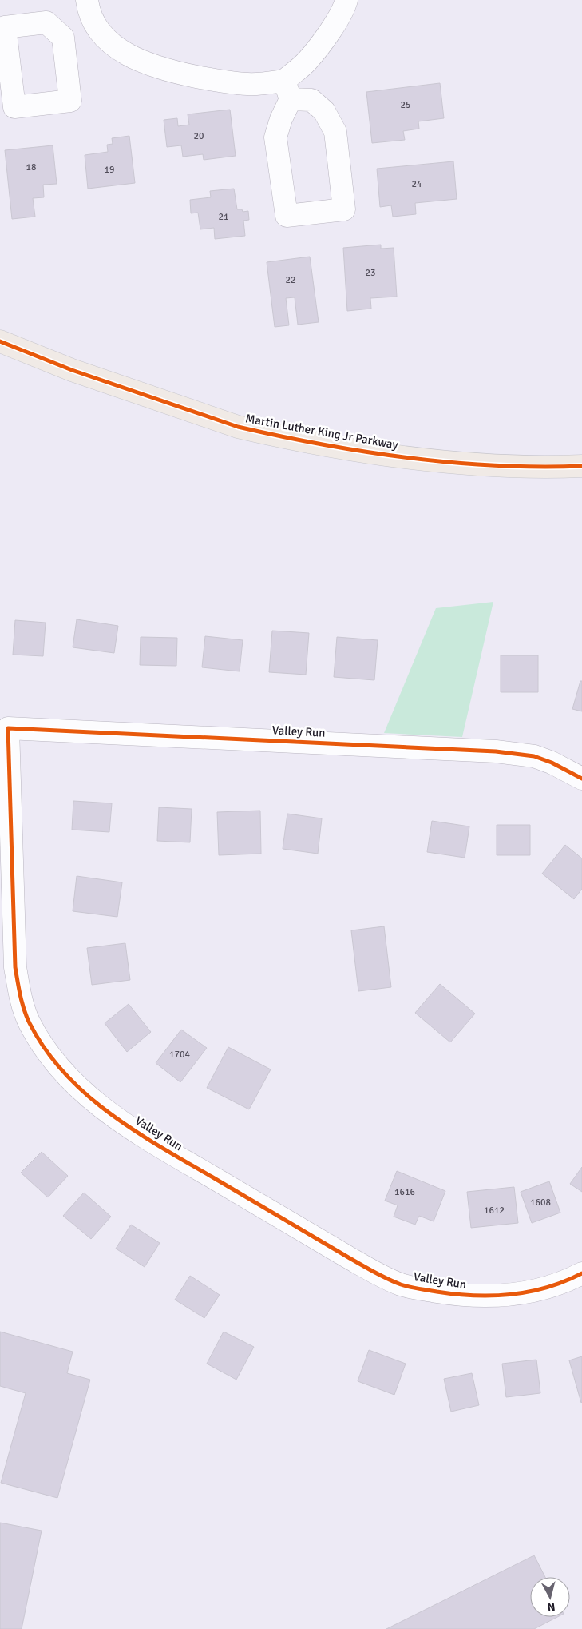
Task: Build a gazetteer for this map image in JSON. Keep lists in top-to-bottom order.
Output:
{
  "streets": {
    "main road": ["Martin Luther King Jr Parkway"],
    "street": ["Valley Run"]
  },
  "house_numbers": [
    "25",
    "20",
    "18",
    "19",
    "24",
    "21",
    "23",
    "22",
    "1704",
    "1616",
    "1608",
    "1612"
  ],
  "north": "bottom"
}
